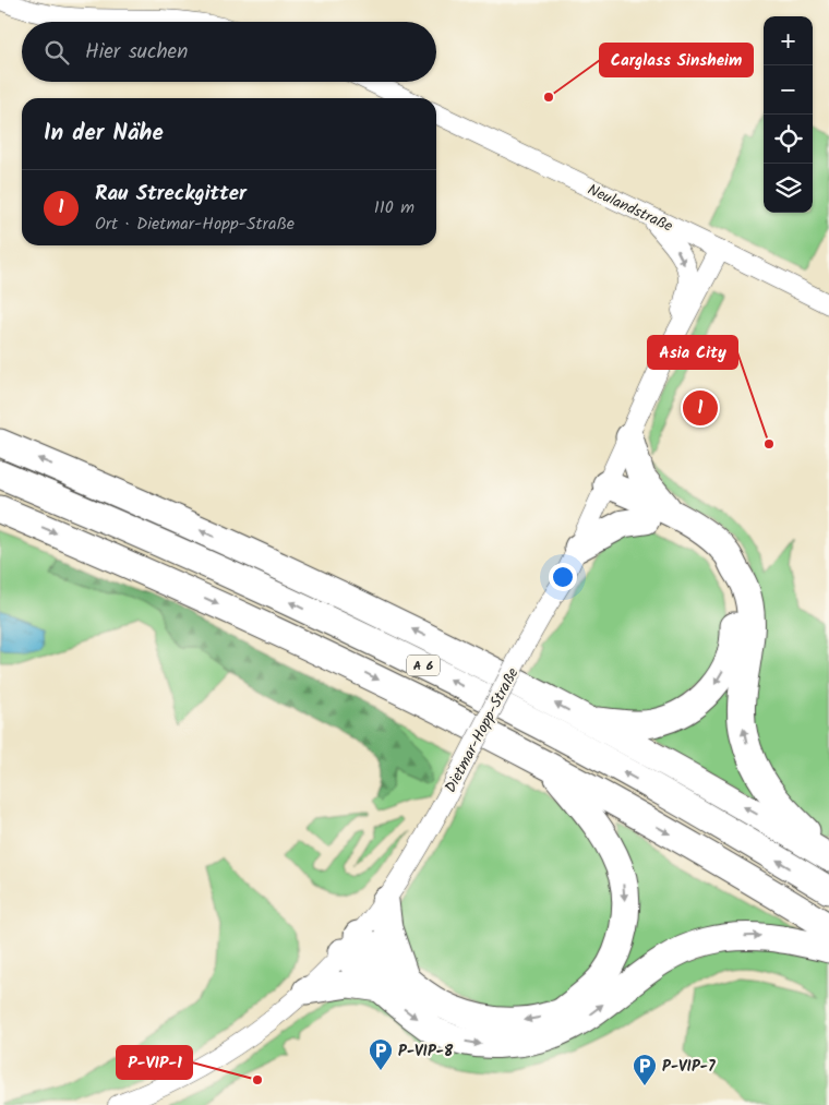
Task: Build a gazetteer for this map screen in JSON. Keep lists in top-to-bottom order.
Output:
{
  "streets": {
    "highway": ["A 6"],
    "street": ["Neulandstraße", "Dietmar-Hopp-Straße"]
  },
  "crossings": [
    ["Neulandstraße", "Dietmar-Hopp-Straße"]
  ],
  "places": {
    "other": ["Carglass Sinsheim", "Asia City", "P-VIP-1"],
    "parking": ["P-VIP-8", "P-VIP-7"]
  },
  "page": {
    "map_buttons": ["+", "−"],
    "search": "Hier suchen",
    "heading": "In der Nähe",
    "list": [
      {
        "mark": "1",
        "name": "Rau Streckgitter",
        "note": "Ort · Dietmar-Hopp-Straße",
        "value": "110 m"
      }
    ],
    "pins": "1"
  }
}
